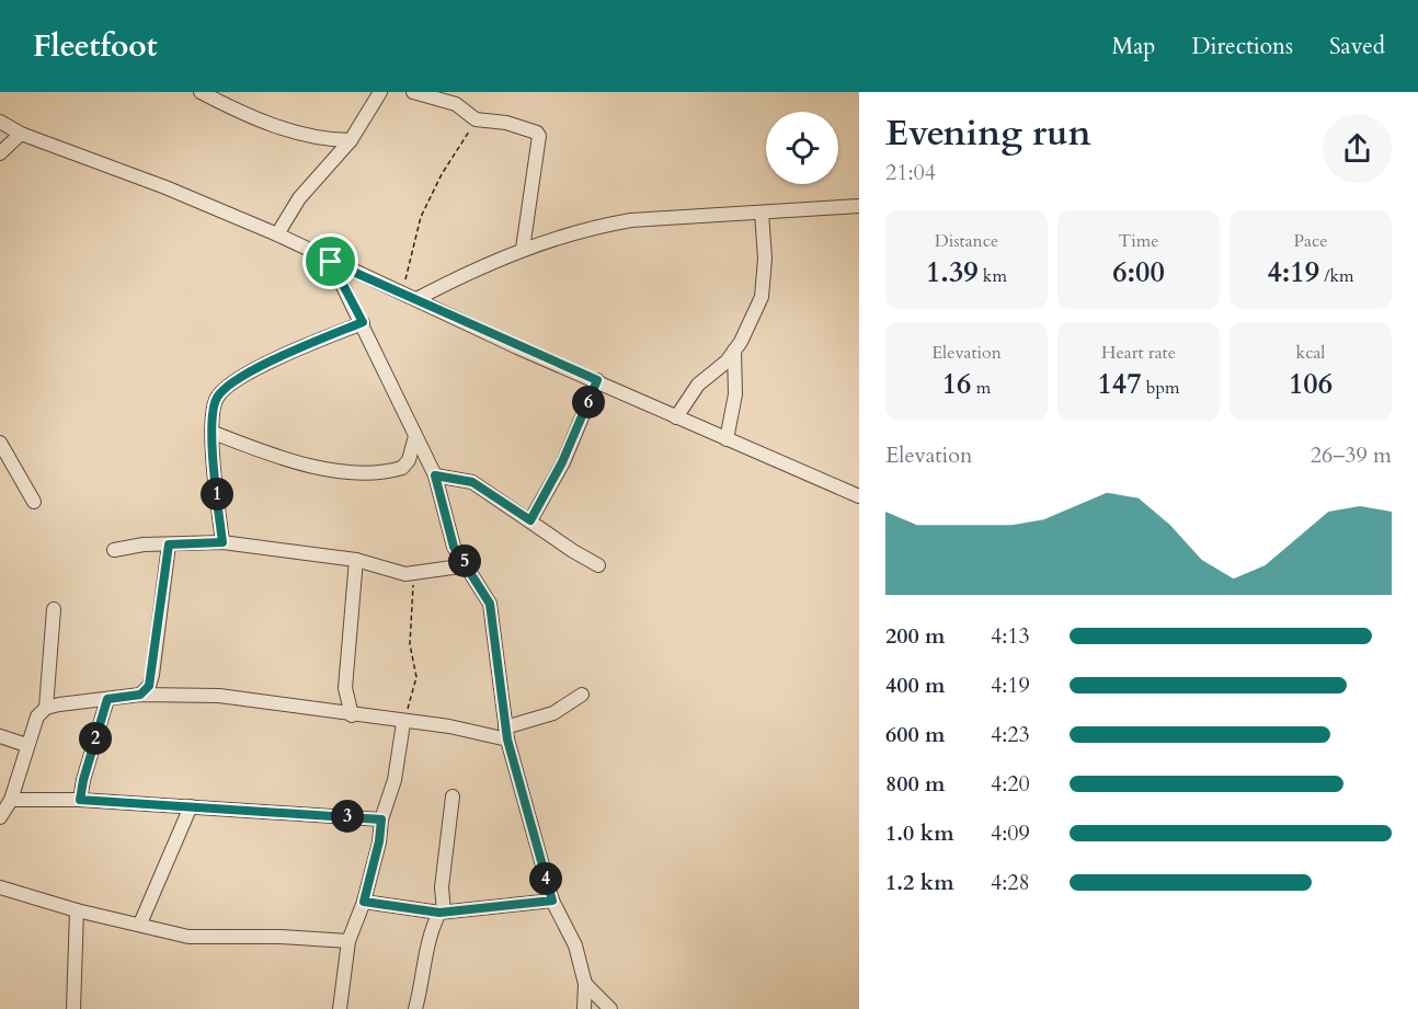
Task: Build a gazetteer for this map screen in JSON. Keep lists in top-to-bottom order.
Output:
{
  "page": {
    "header": "Fleetfoot",
    "nav": ["Map", "Directions", "Saved"],
    "heading": ["Evening run", "21:04"],
    "stats": [
      ["Distance", "1.39 km"],
      ["Time", "6:00"],
      ["Pace", "4:19 /km"],
      ["Elevation", "16 m"],
      ["Heart rate", "147 bpm"],
      ["kcal", "106"]
    ],
    "pins": [
      "6",
      "1",
      "5",
      "2",
      "3",
      "4"
    ],
    "chart": ["Elevation", "26–39 m"],
    "list": [
      {
        "name": "200 m",
        "note": "4:13"
      },
      {
        "name": "400 m",
        "note": "4:19"
      },
      {
        "name": "600 m",
        "note": "4:23"
      },
      {
        "name": "800 m",
        "note": "4:20"
      },
      {
        "name": "1.0 km",
        "note": "4:09"
      },
      {
        "name": "1.2 km",
        "note": "4:28"
      }
    ]
  }
}
